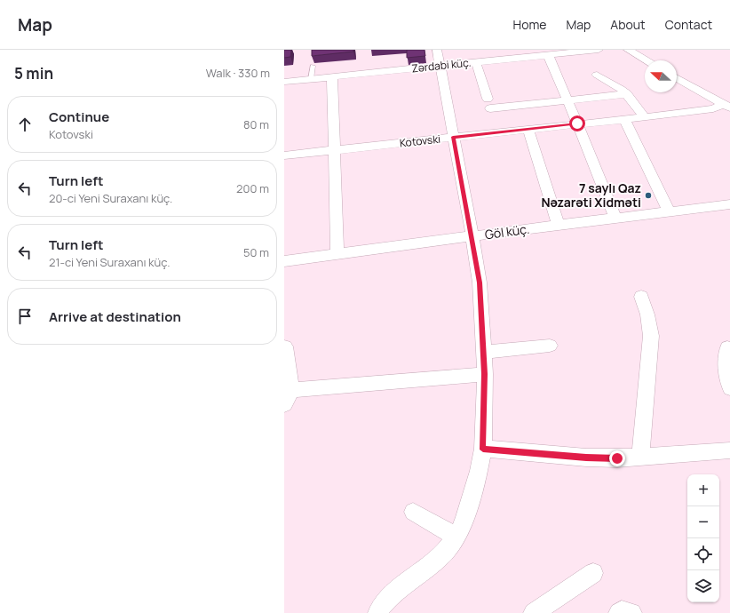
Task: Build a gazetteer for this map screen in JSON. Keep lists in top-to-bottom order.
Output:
{
  "streets": {
    "street": ["Zərdabi küç.", "Kotovski", "Göl küç."]
  },
  "places": ["7 saylı Qaz Nəzarəti Xidməti"],
  "north": "left",
  "page": {
    "header": "Map",
    "nav": [
      "Home",
      "Map",
      "About",
      "Contact"
    ],
    "heading": ["5 min", "Walk · 330 m"],
    "list": [
      ["Continue", "Kotovski", "80 m"],
      ["Turn left", "20-ci Yeni Suraxanı küç.", "200 m"],
      ["Turn left", "21-ci Yeni Suraxanı küç.", "50 m"],
      "Arrive at destination"
    ],
    "map_buttons": ["+", "−"]
  }
}
